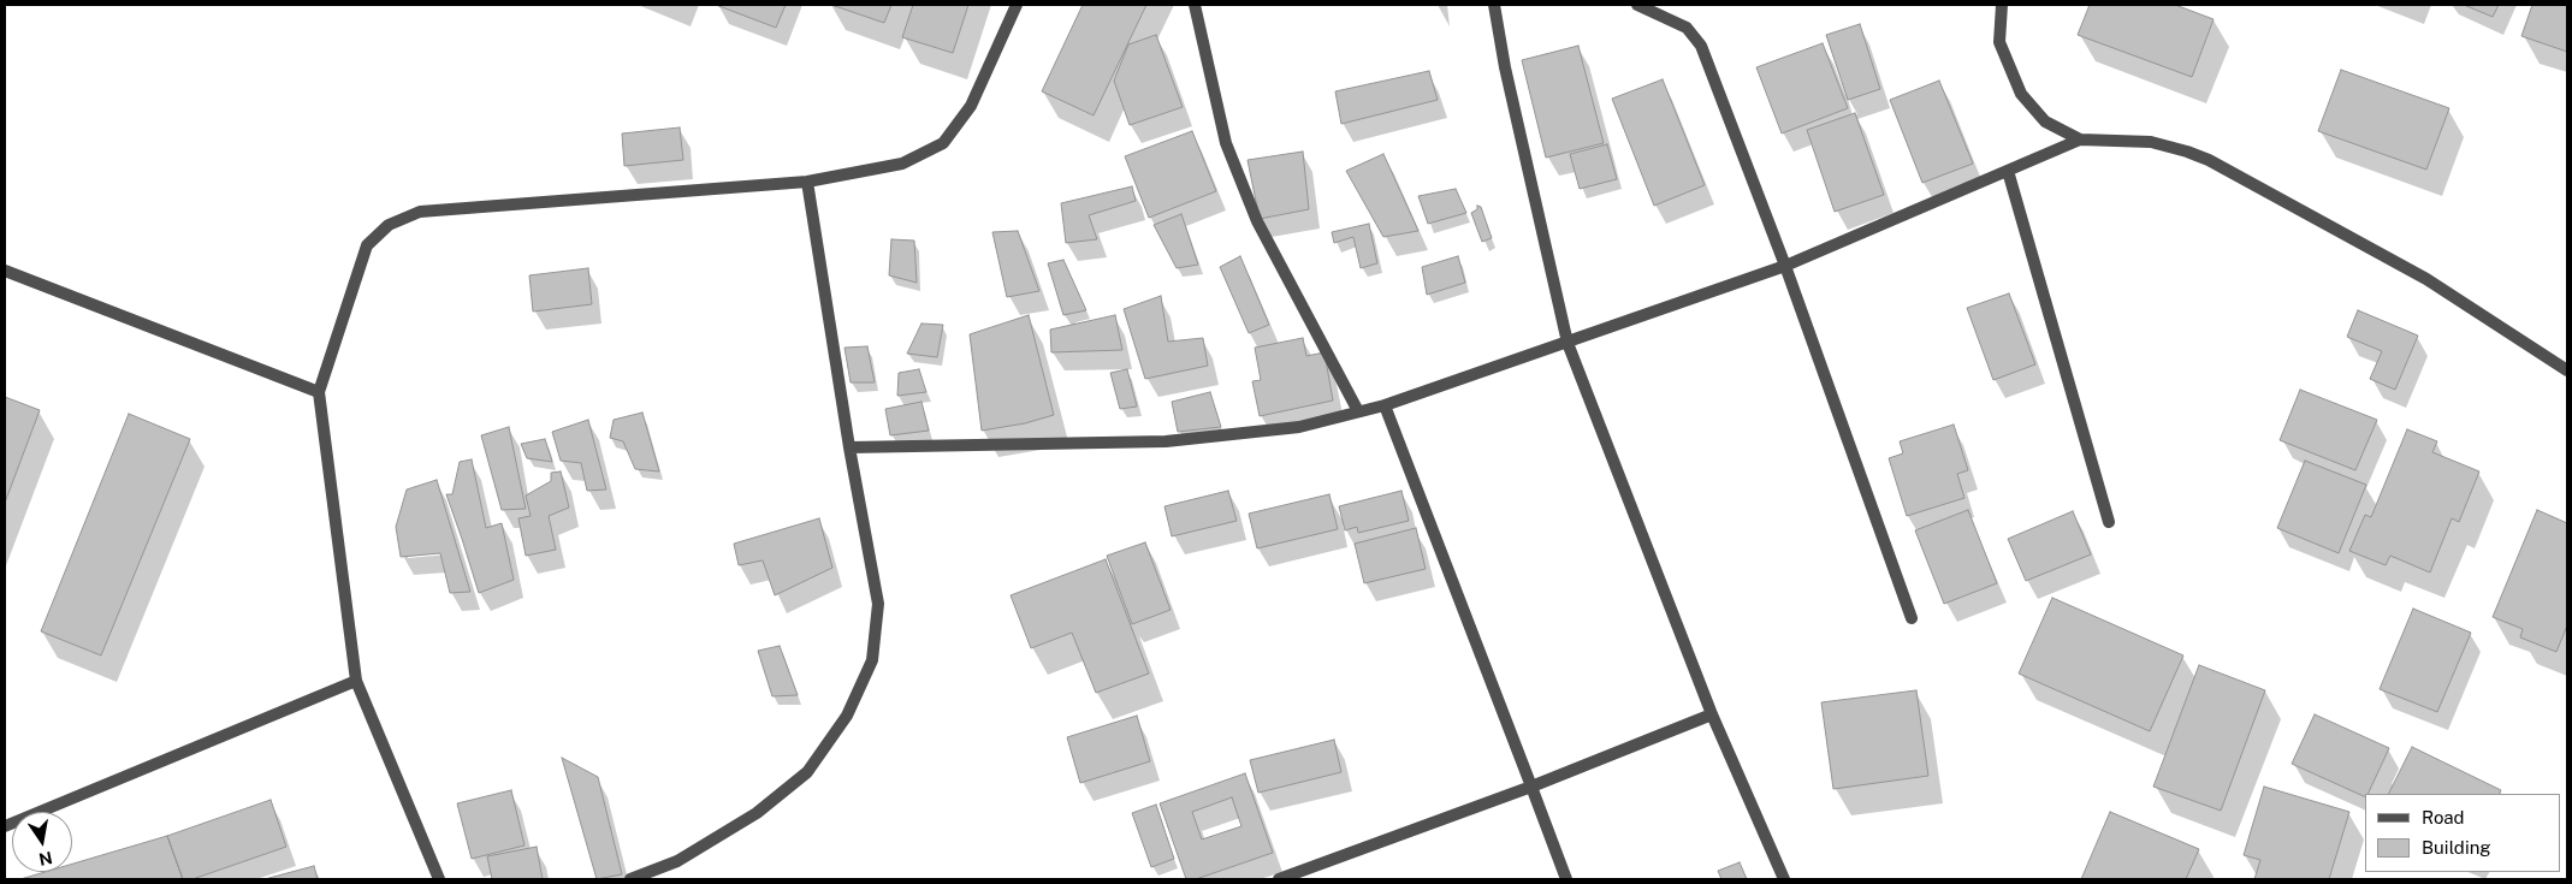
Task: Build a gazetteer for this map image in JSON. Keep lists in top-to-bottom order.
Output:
{
  "legend": ["Road", "Building"],
  "north": "bottom"
}
